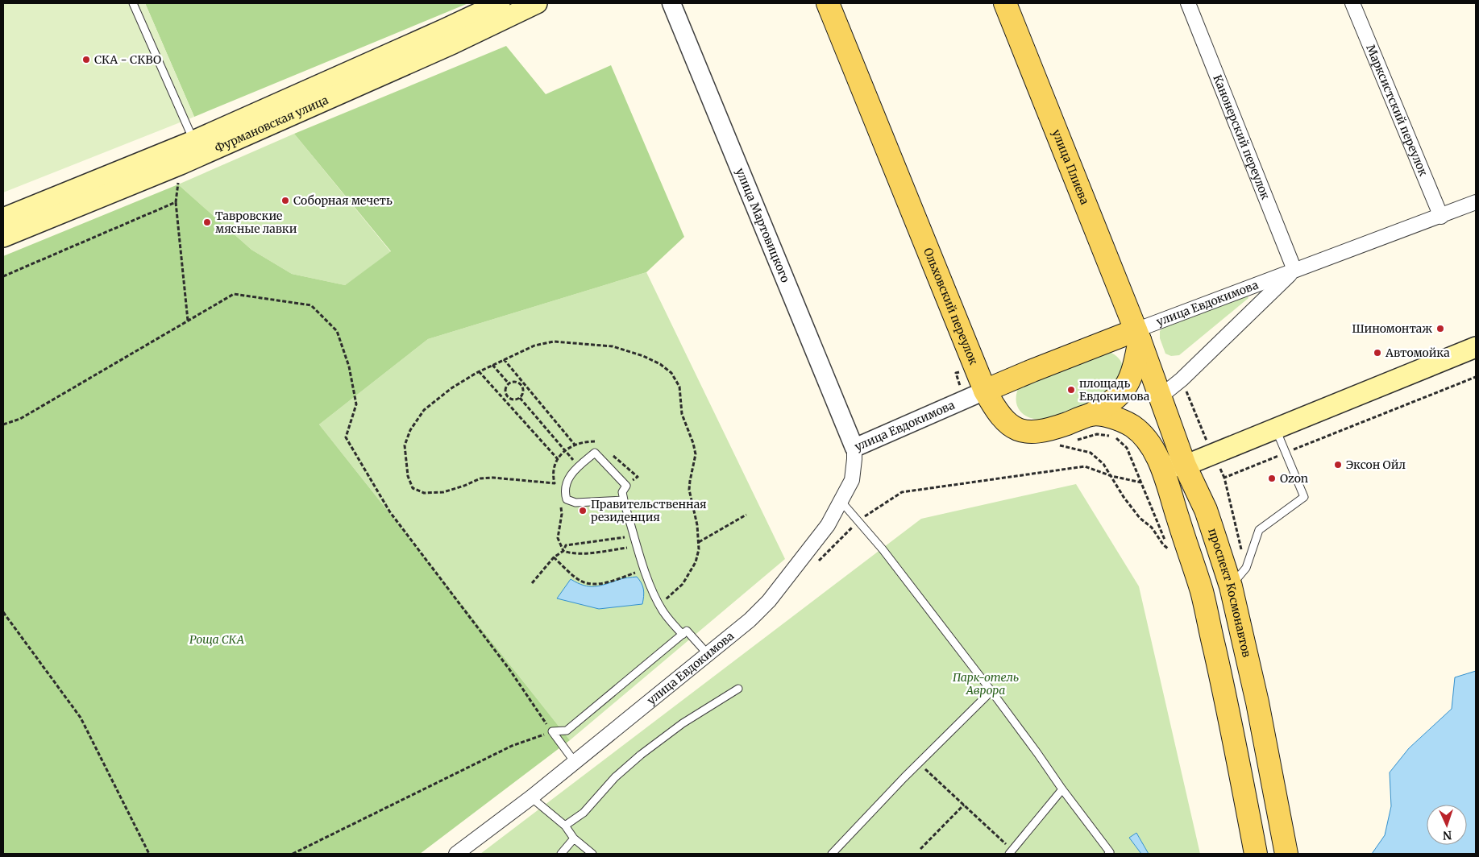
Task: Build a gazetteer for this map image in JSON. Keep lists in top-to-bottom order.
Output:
{
  "streets": {
    "main road": [
      "Фурмановская улица",
      "улица Плиева",
      "улица Евдокимова",
      "Ольховский переулок",
      "проспект Космонавтов"
    ],
    "street": ["Марксистский переулок", "Канонерский переулок", "улица Мартовицкого"]
  },
  "crossings": [
    ["Марксистский переулок", "улица Евдокимова"],
    ["Канонерский переулок", "улица Евдокимова"],
    ["улица Плиева", "улица Евдокимова"],
    ["улица Плиева", "проспект Космонавтов"],
    ["улица Мартовицкого", "улица Евдокимова"],
    ["улица Евдокимова", "Ольховский переулок"],
    ["улица Евдокимова", "проспект Космонавтов"]
  ],
  "parks": ["Роща СКА", "Парк-отель Аврора"],
  "places": [
    "СКА - СКВО",
    "Соборная мечеть",
    "Тавровские мясные лавки",
    "Шиномонтаж",
    "Автомойка",
    "площадь Евдокимова",
    "Эксон Ойл",
    "Ozon",
    "Правительственная резиденция"
  ],
  "north": "bottom"
}
